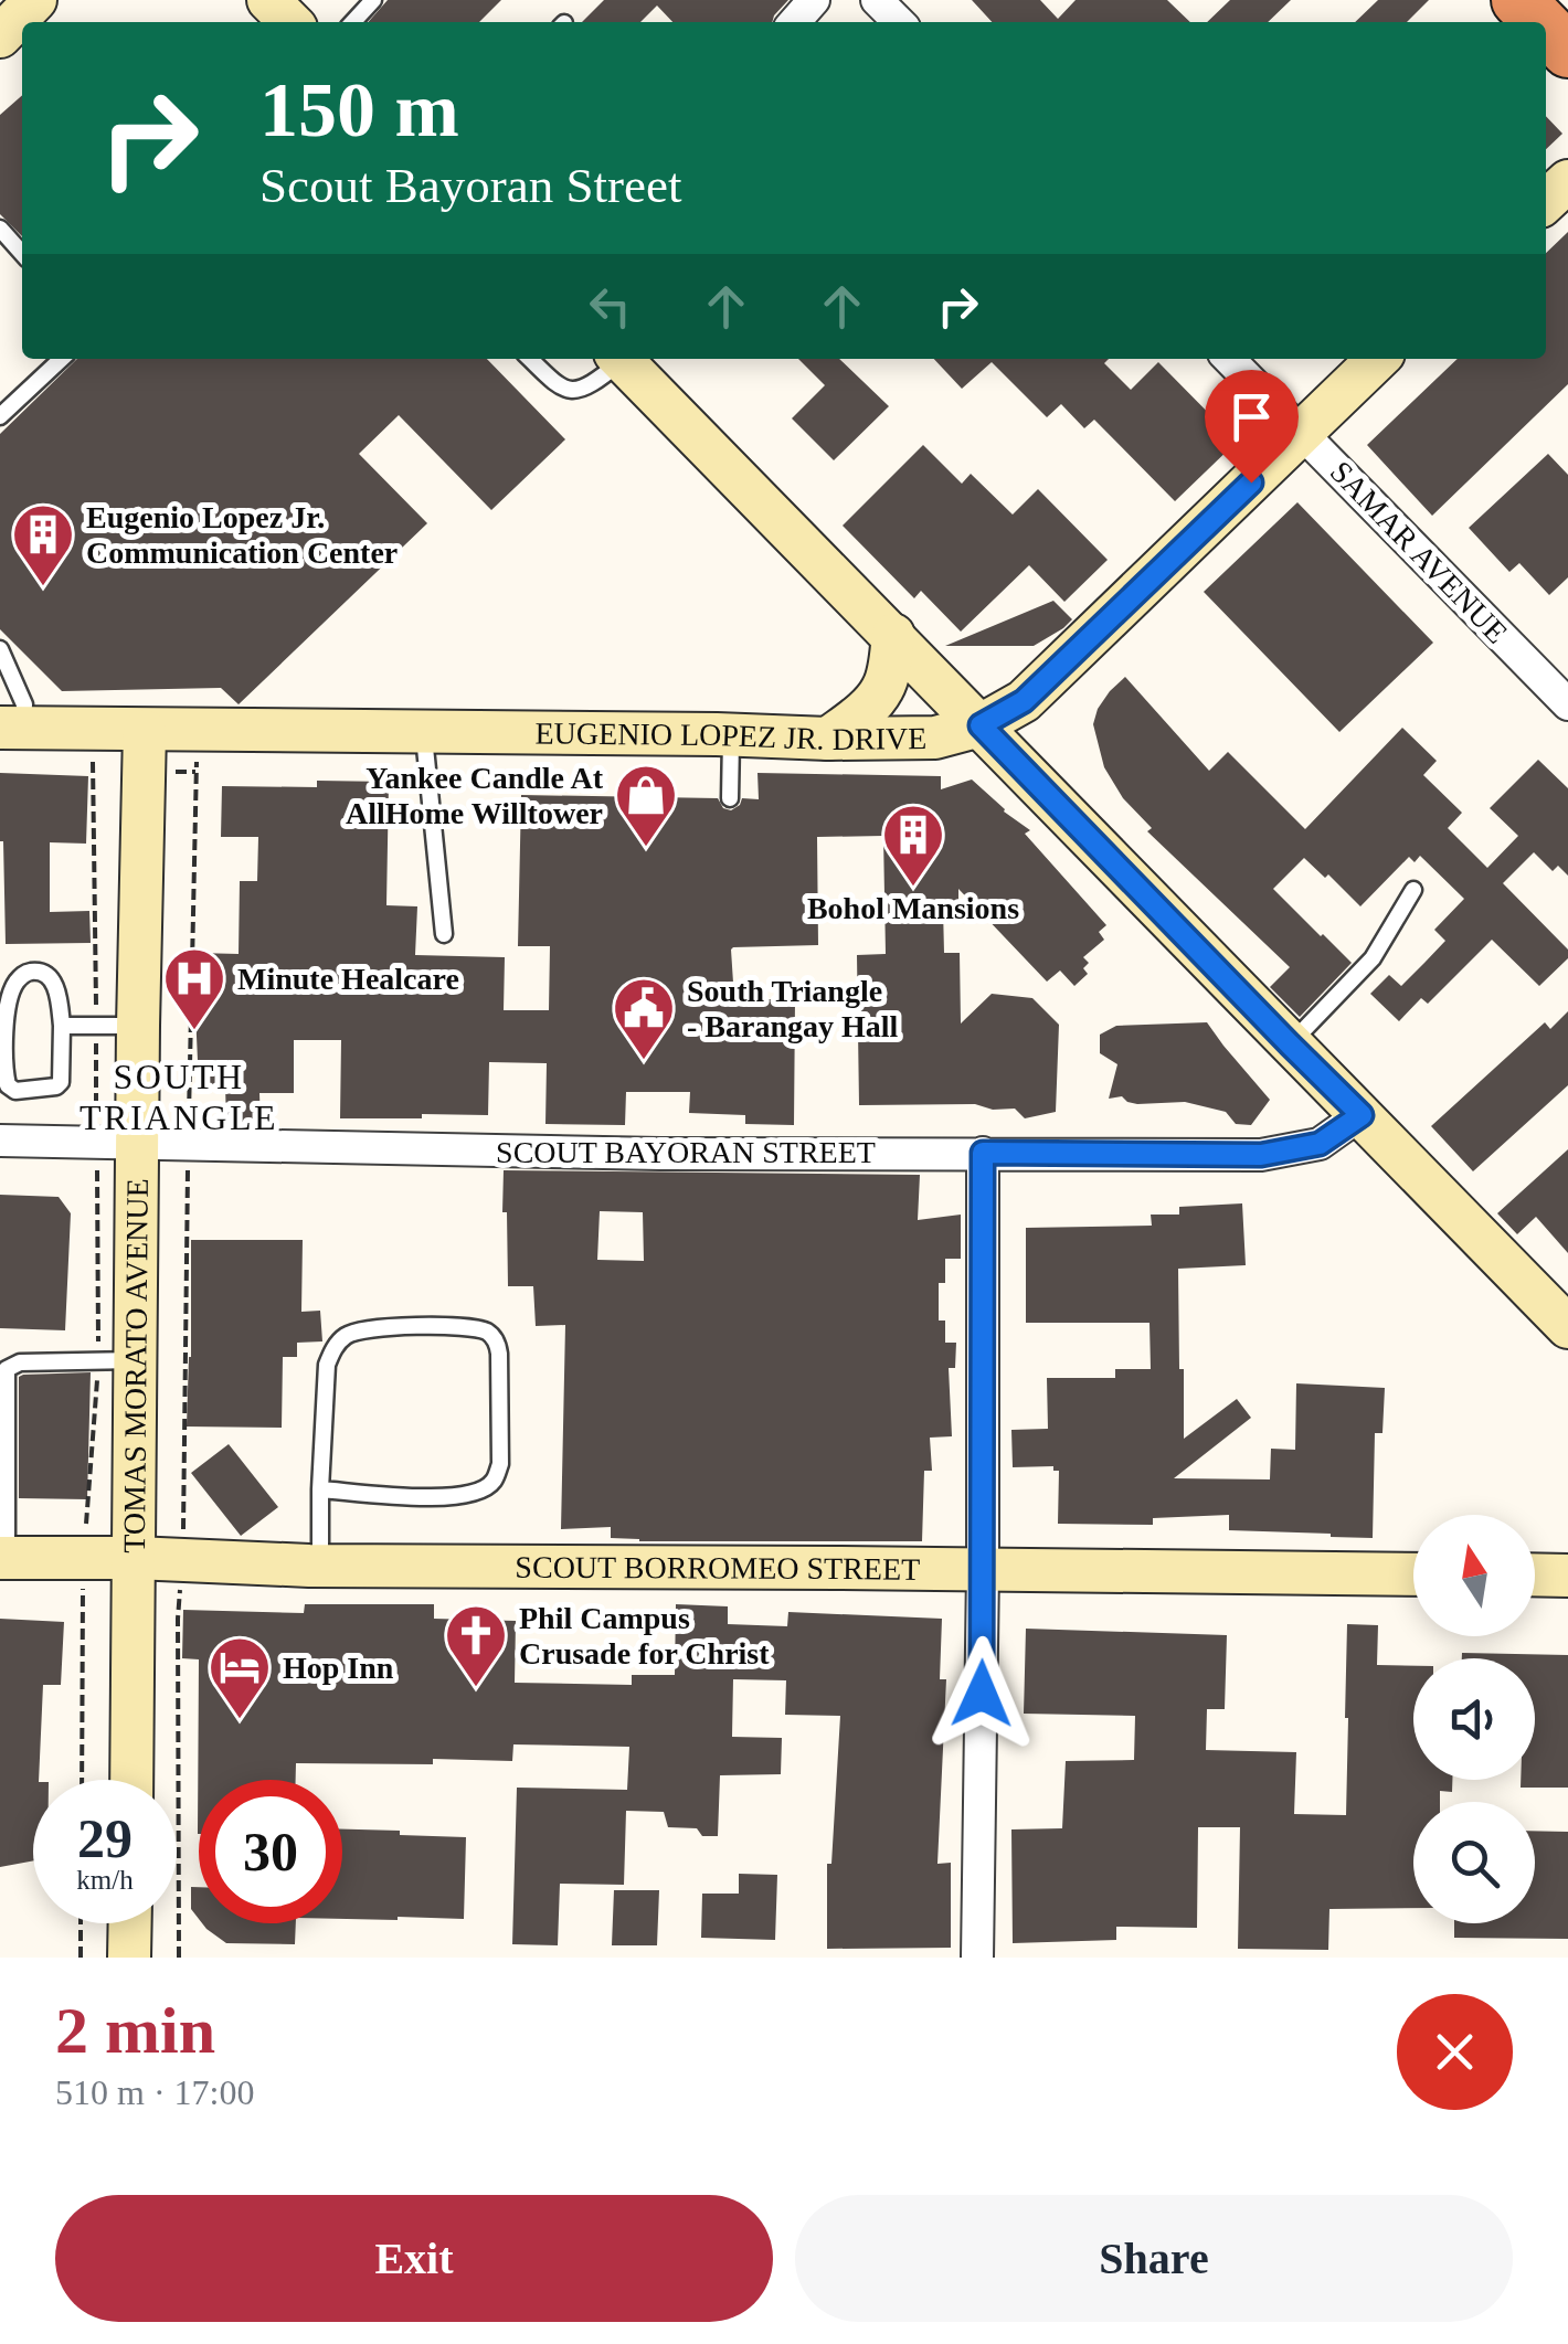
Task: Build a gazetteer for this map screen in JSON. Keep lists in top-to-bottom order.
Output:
{
  "streets": {
    "street": [
      "SAMAR AVENUE",
      "EUGENIO LOPEZ JR. DRIVE",
      "SCOUT BAYORAN STREET",
      "TOMAS MORATO AVENUE",
      "SCOUT BORROMEO STREET"
    ]
  },
  "crossings": [
    ["SAMAR AVENUE", "EUGENIO LOPEZ JR. DRIVE"],
    ["EUGENIO LOPEZ JR. DRIVE", "TOMAS MORATO AVENUE"],
    ["SCOUT BAYORAN STREET", "TOMAS MORATO AVENUE"],
    ["TOMAS MORATO AVENUE", "SCOUT BORROMEO STREET"]
  ],
  "districts": ["SOUTH TRIANGLE"],
  "places": {
    "building": ["Eugenio Lopez Jr. Communication Center", "Bohol Mansions"],
    "shop": ["Yankee Candle At AllHome Willtower"],
    "hospital": ["Minute Healcare"],
    "public building": ["South Triangle - Barangay Hall"],
    "church": ["Phil Campus Crusade for Christ"],
    "hotel": ["Hop Inn"]
  },
  "north": "top",
  "page": {
    "turn": ["150 m", "Scout Bayoran Street"],
    "speed": "29 km/h",
    "limit": "30",
    "heading": ["2 min", "510 m · 17:00"],
    "buttons": ["Exit", "Share"]
  }
}
